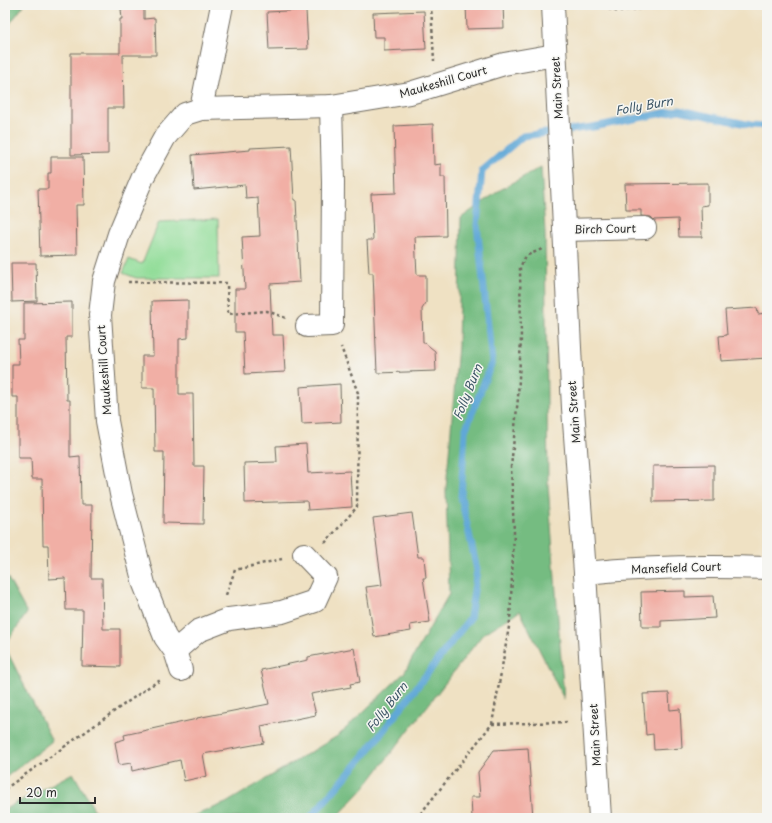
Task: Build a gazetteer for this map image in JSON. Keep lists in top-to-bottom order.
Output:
{
  "streets": {
    "street": [
      "Maukeshill Court",
      "Main Street",
      "Birch Court",
      "Mansefield Court"
    ]
  },
  "crossings": [
    ["Maukeshill Court", "Main Street"],
    ["Main Street", "Birch Court"],
    ["Main Street", "Mansefield Court"]
  ],
  "water": ["Folly Burn"],
  "scale_bar": "20 m"
}
